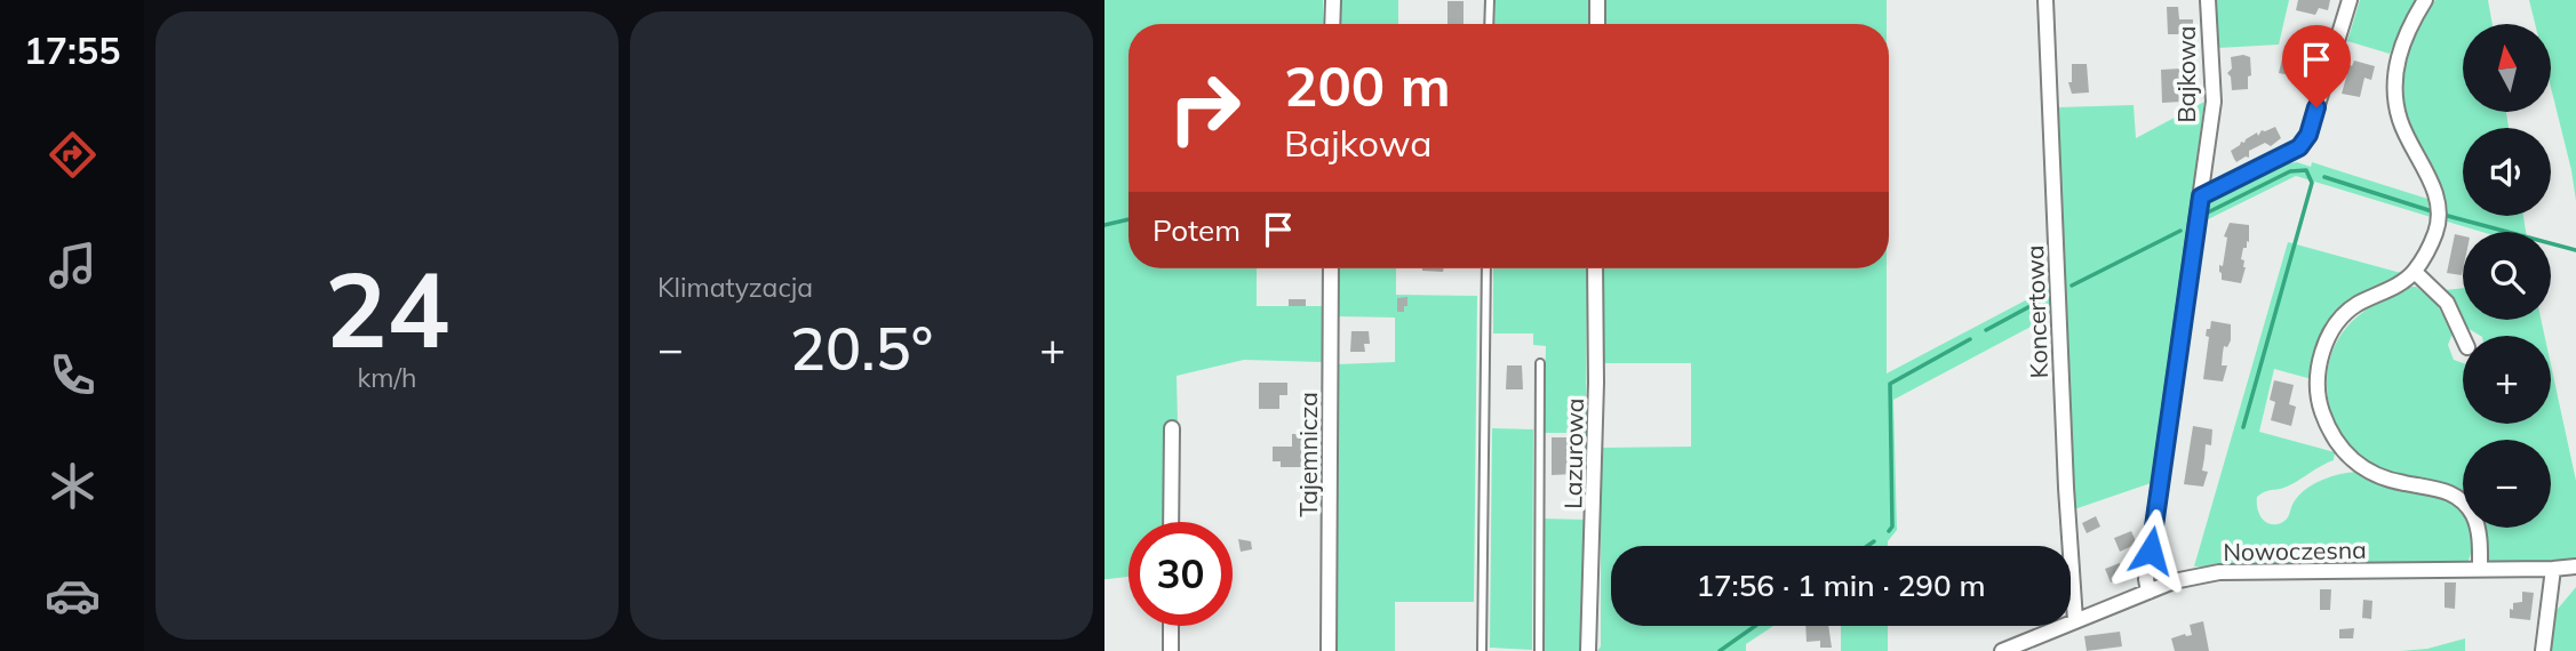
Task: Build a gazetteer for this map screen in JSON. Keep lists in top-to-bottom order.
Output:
{
  "streets": {
    "street": [
      "Bajkowa",
      "Koncertowa",
      "Lazurowa",
      "Tajemnicza",
      "Nowoczesna"
    ]
  },
  "crossings": [
    ["Bajkowa", "Nowoczesna"],
    ["Koncertowa", "Nowoczesna"]
  ],
  "north": "top",
  "page": {
    "tabs": "17:55",
    "tile": [
      ["24", "km/h"],
      "Klimatyzacja"
    ],
    "map_buttons": ["+", "−"],
    "turn": ["200 m", "Bajkowa"],
    "then": "Potem",
    "heat": ["−", "20.5°", "+"],
    "limit": "30",
    "trip": "17:56 · 1 min · 290 m"
  }
}
